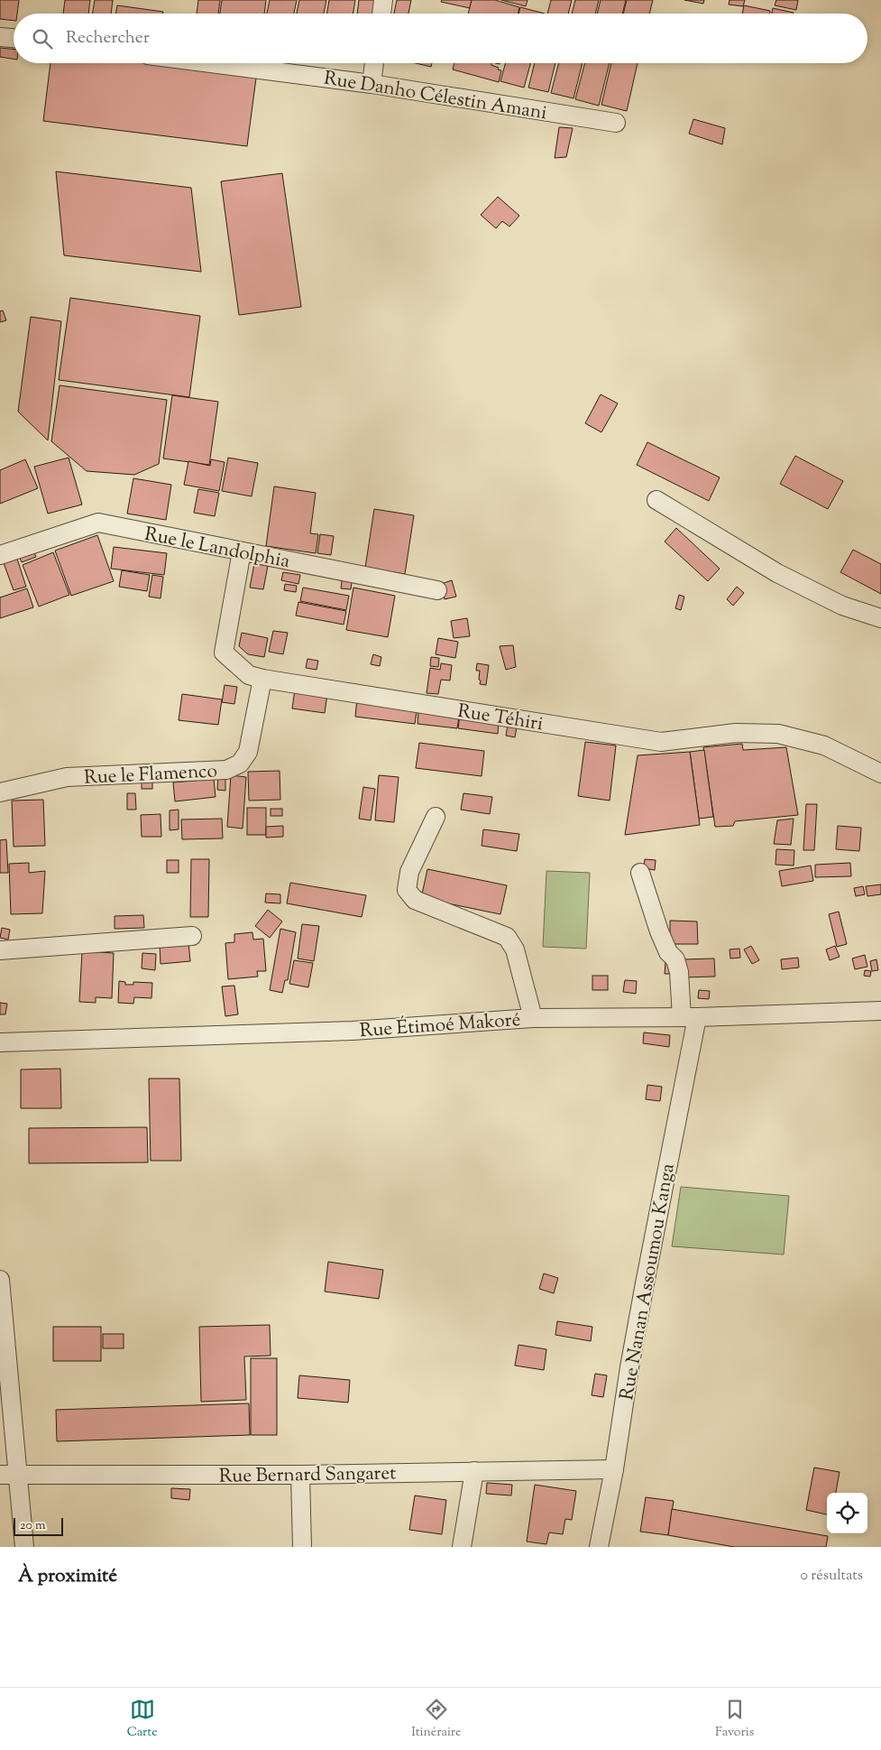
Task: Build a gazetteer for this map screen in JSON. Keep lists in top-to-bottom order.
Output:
{
  "streets": {
    "street": [
      "Rue Danho Célestin Amani",
      "Rue le Landolphia",
      "Rue Téhiri",
      "Rue le Flamenco",
      "Rue Étimoé Makoré",
      "Rue Nanan Assoumou Kanga",
      "Rue Bernard Sangaret"
    ]
  },
  "crossings": [
    ["Rue le Landolphia", "Rue Téhiri"],
    ["Rue Téhiri", "Rue le Flamenco"],
    ["Rue Étimoé Makoré", "Rue Nanan Assoumou Kanga"],
    ["Rue Nanan Assoumou Kanga", "Rue Bernard Sangaret"]
  ],
  "scale_bar": "20 m",
  "page": {
    "search": "Rechercher",
    "scale": "20 m",
    "heading": ["À proximité", "0 résultats"],
    "nav": ["Carte", "Itinéraire", "Favoris"]
  }
}
